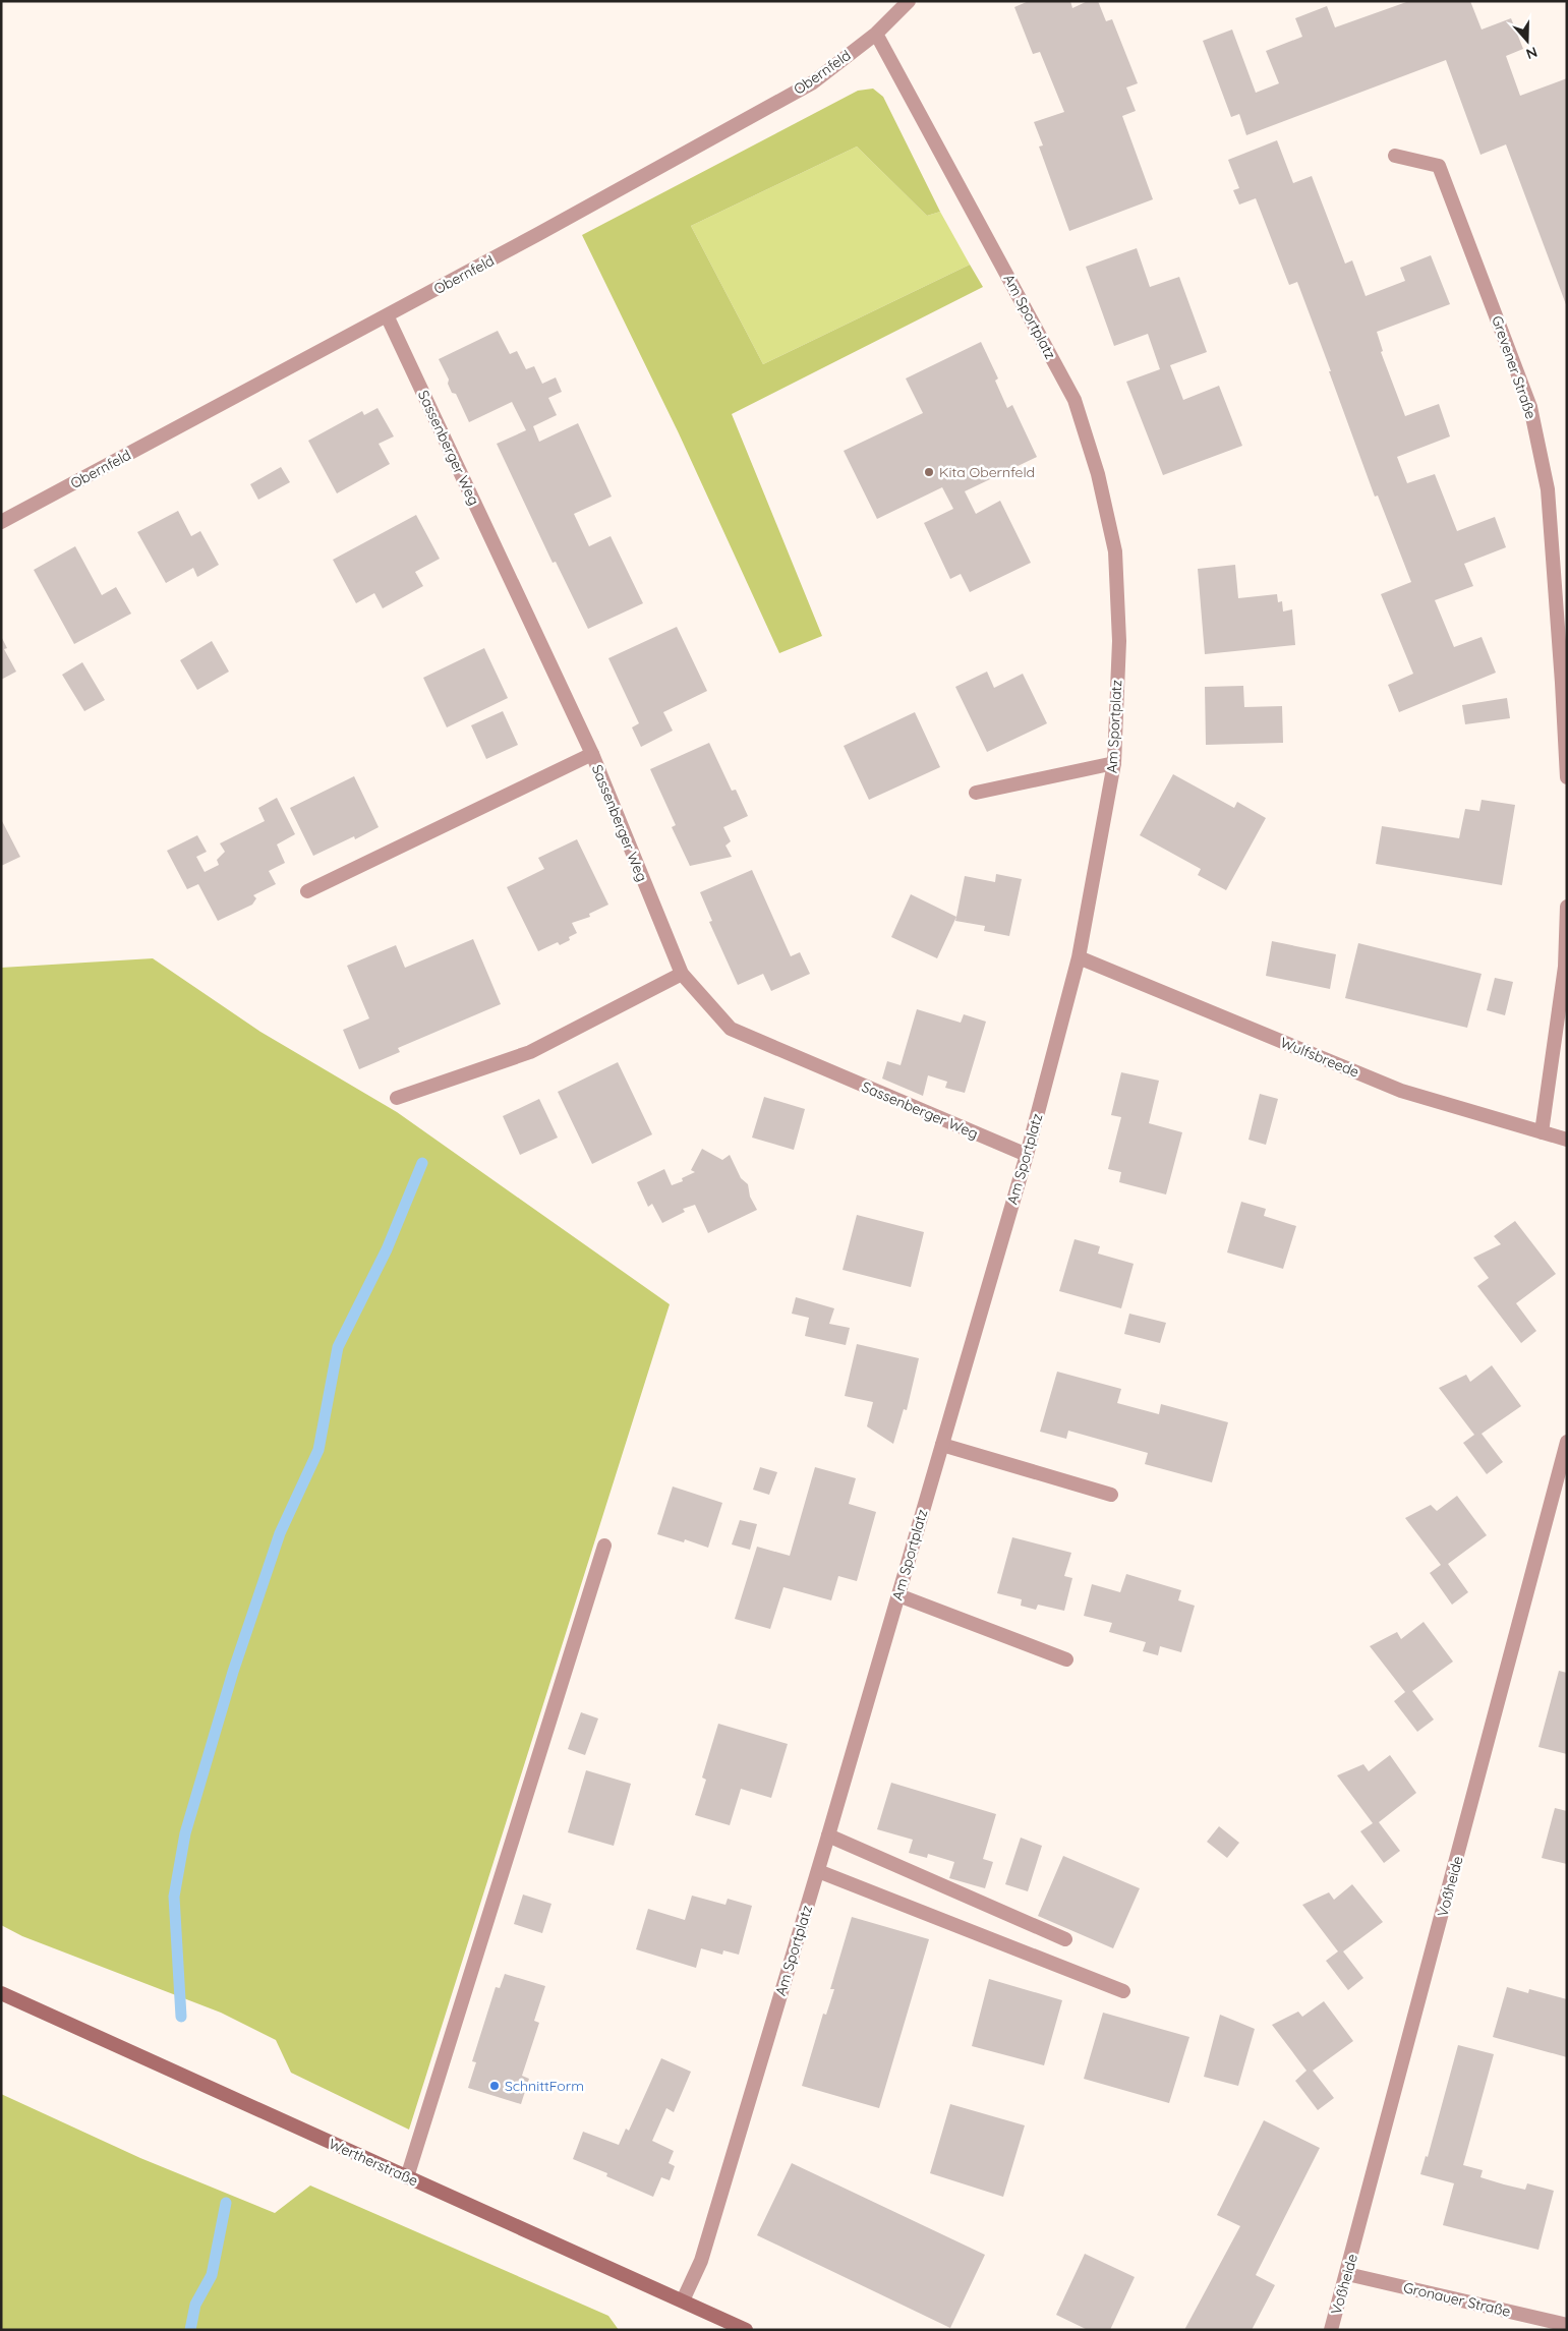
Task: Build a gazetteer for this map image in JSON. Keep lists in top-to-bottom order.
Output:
{
  "streets": {
    "main road": ["Wertherstraße"],
    "street": [
      "Obernfeld",
      "Am Sportplatz",
      "Grevener Straße",
      "Sassenberger Weg",
      "Wulfsbreede",
      "Voßheide",
      "Gronauer Straße"
    ]
  },
  "crossings": [
    ["Obernfeld", "Am Sportplatz"],
    ["Obernfeld", "Sassenberger Weg"],
    ["Am Sportplatz", "Sassenberger Weg"],
    ["Am Sportplatz", "Wulfsbreede"],
    ["Am Sportplatz", "Wertherstraße"],
    ["Voßheide", "Gronauer Straße"]
  ],
  "places": ["Kita Obernfeld", "SchnittForm"],
  "north": "bottom"
}
